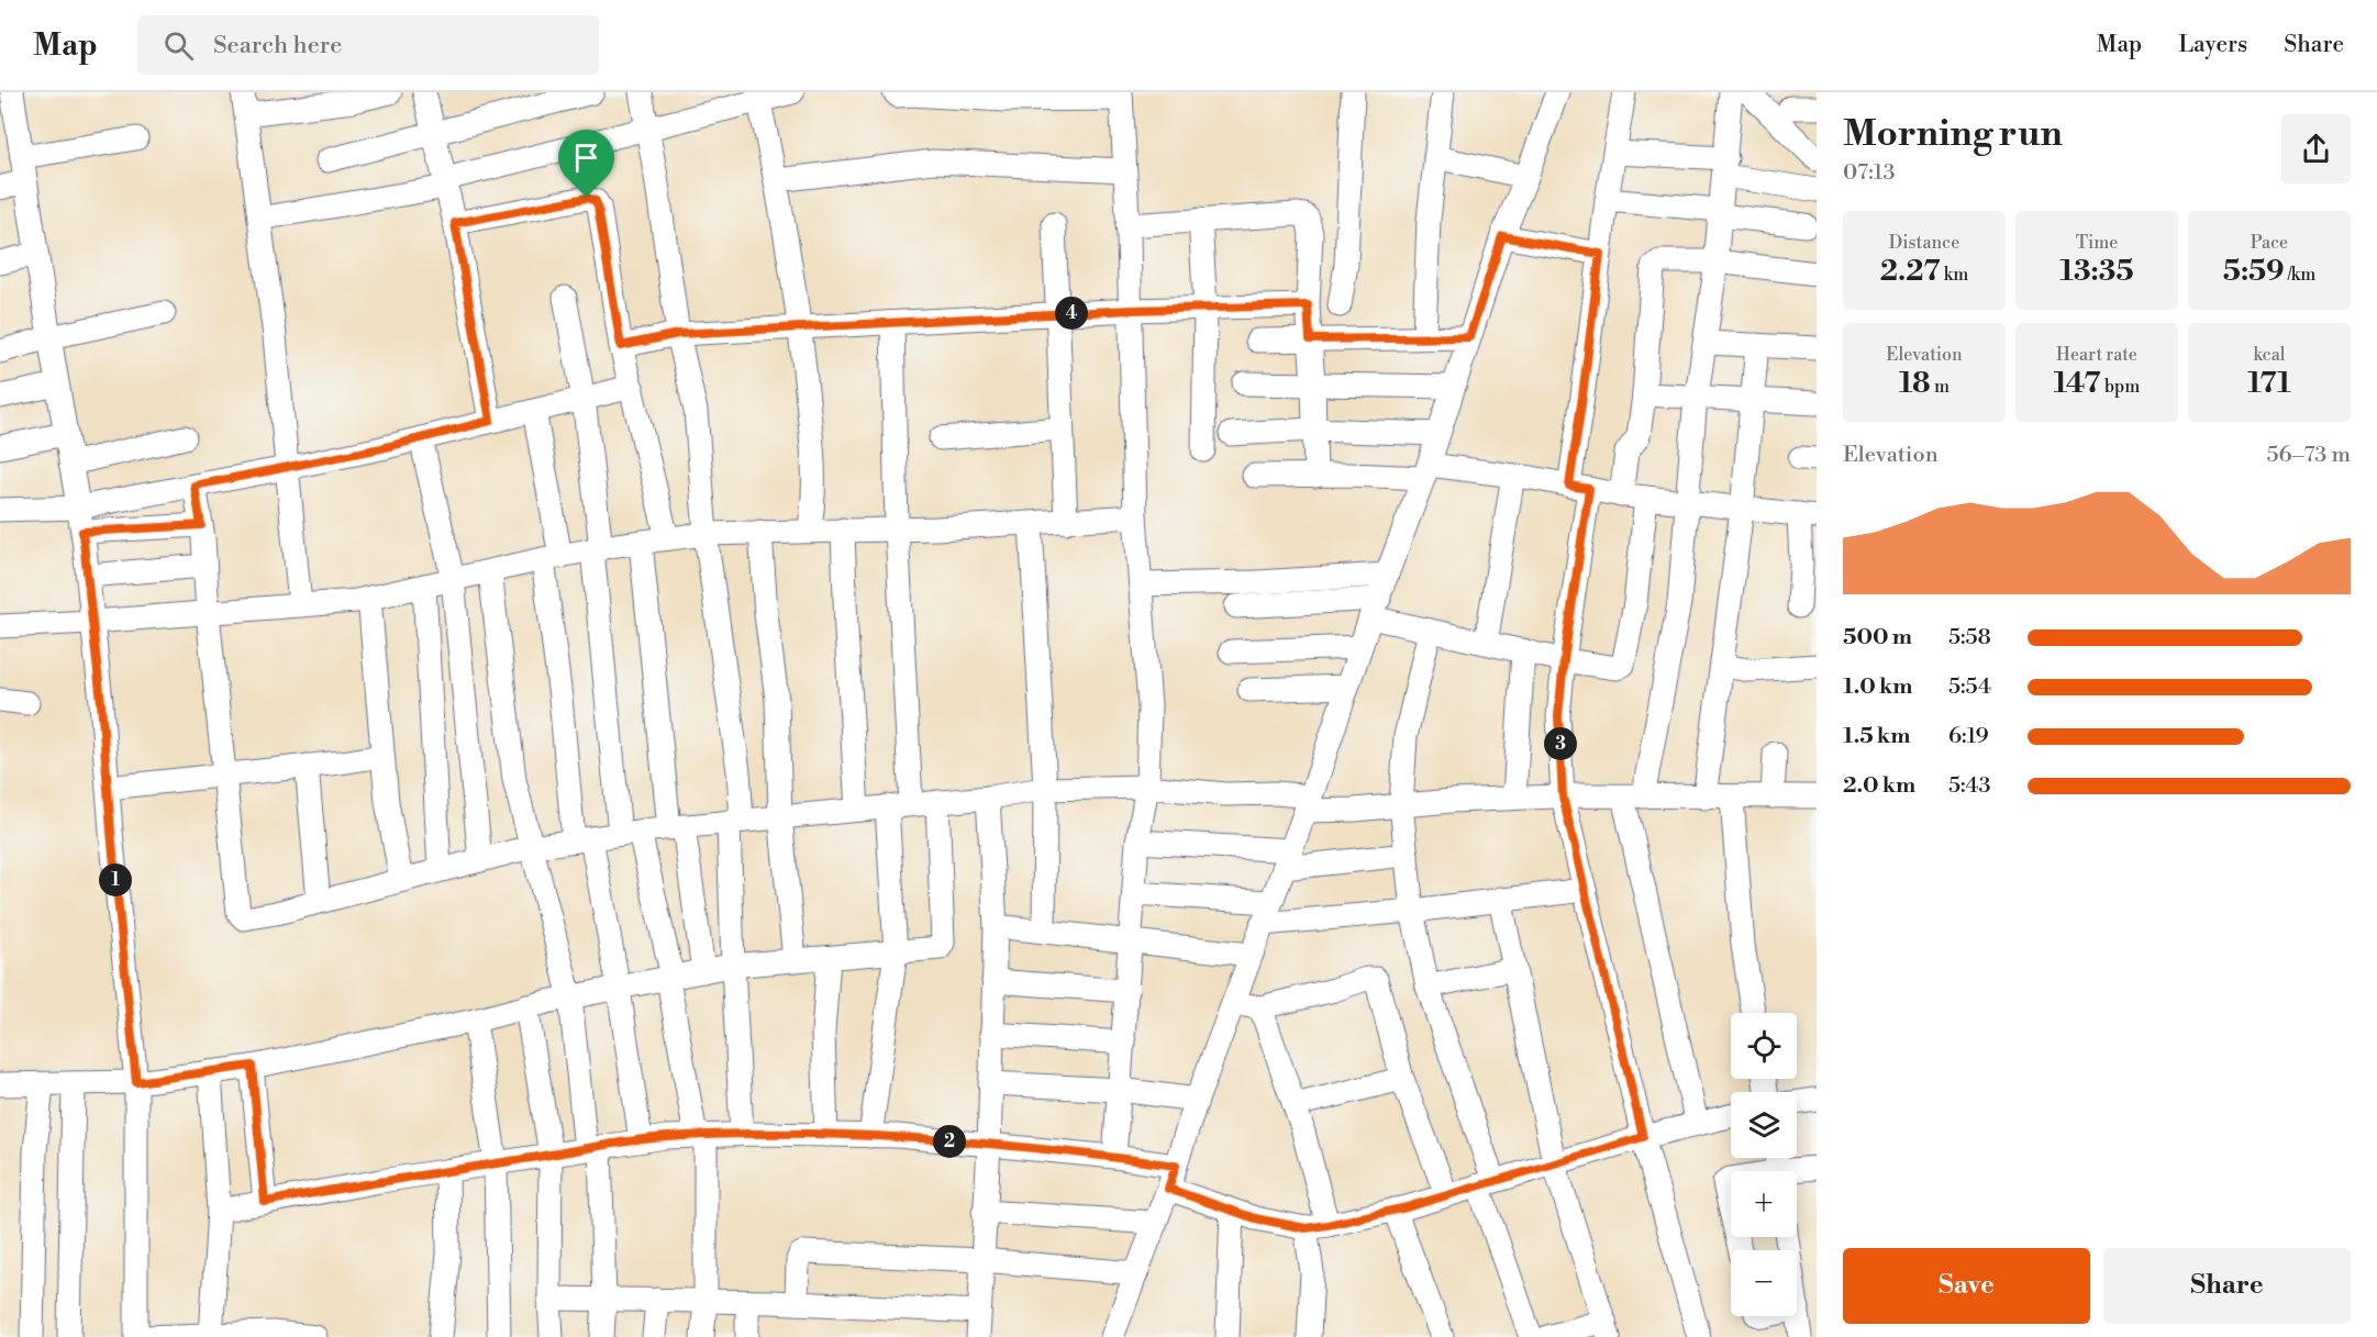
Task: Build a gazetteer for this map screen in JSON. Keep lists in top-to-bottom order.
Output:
{
  "page": {
    "header": "Map",
    "search": "Search here",
    "nav": ["Map", "Layers", "Share"],
    "heading": ["Morning run", "07:13"],
    "stats": [
      ["Distance", "2.27 km"],
      ["Time", "13:35"],
      ["Pace", "5:59 /km"],
      ["Elevation", "18 m"],
      ["Heart rate", "147 bpm"],
      ["kcal", "171"]
    ],
    "pins": [
      "4",
      "3",
      "1",
      "2"
    ],
    "chart": ["Elevation", "56–73 m"],
    "list": [
      {
        "name": "500 m",
        "note": "5:58"
      },
      {
        "name": "1.0 km",
        "note": "5:54"
      },
      {
        "name": "1.5 km",
        "note": "6:19"
      },
      {
        "name": "2.0 km",
        "note": "5:43"
      }
    ],
    "map_buttons": ["+", "−"],
    "buttons": ["Save", "Share"]
  }
}
